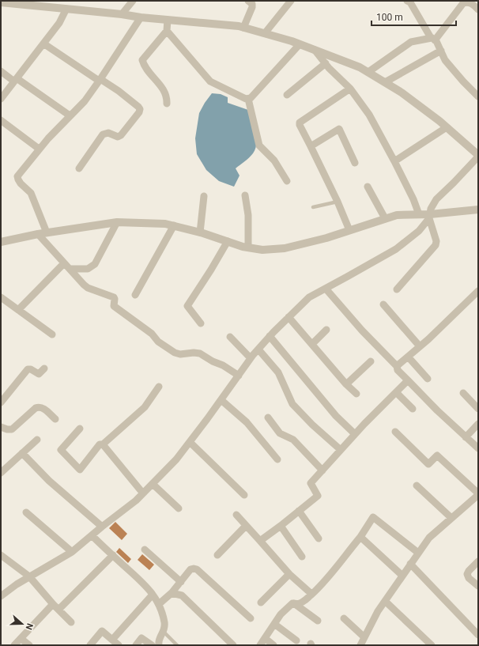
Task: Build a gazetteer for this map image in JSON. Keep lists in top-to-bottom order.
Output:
{
  "scale_bar": "100 m",
  "north": "right"
}
